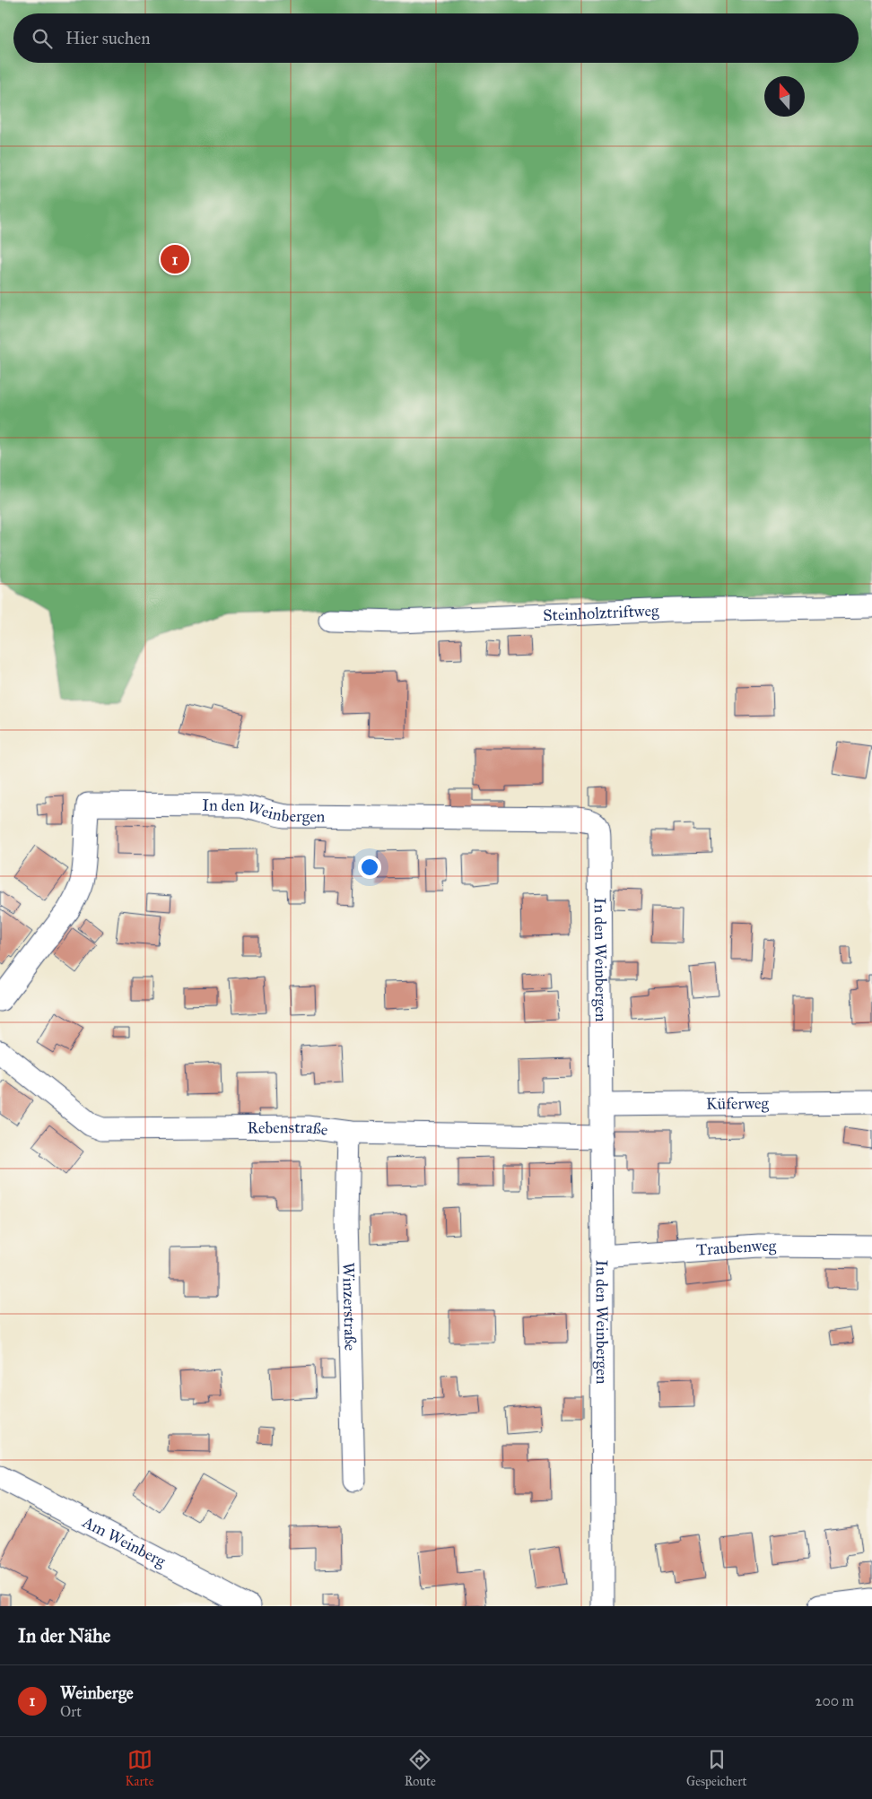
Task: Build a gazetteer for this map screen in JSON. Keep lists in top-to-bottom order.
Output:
{
  "streets": {
    "street": [
      "Steinholztriftweg",
      "In den Weinbergen",
      "Küferweg",
      "Rebenstraße",
      "Traubenweg",
      "Winzerstraße",
      "Am Weinberg"
    ]
  },
  "crossings": [
    ["In den Weinbergen", "Küferweg"],
    ["In den Weinbergen", "Rebenstraße"],
    ["In den Weinbergen", "Traubenweg"],
    ["Rebenstraße", "Winzerstraße"]
  ],
  "north": "top",
  "page": {
    "search": "Hier suchen",
    "pins": "1",
    "heading": "In der Nähe",
    "list": [
      {
        "mark": "1",
        "name": "Weinberge",
        "note": "Ort",
        "value": "200 m"
      }
    ],
    "nav": ["Karte", "Route", "Gespeichert"]
  }
}
